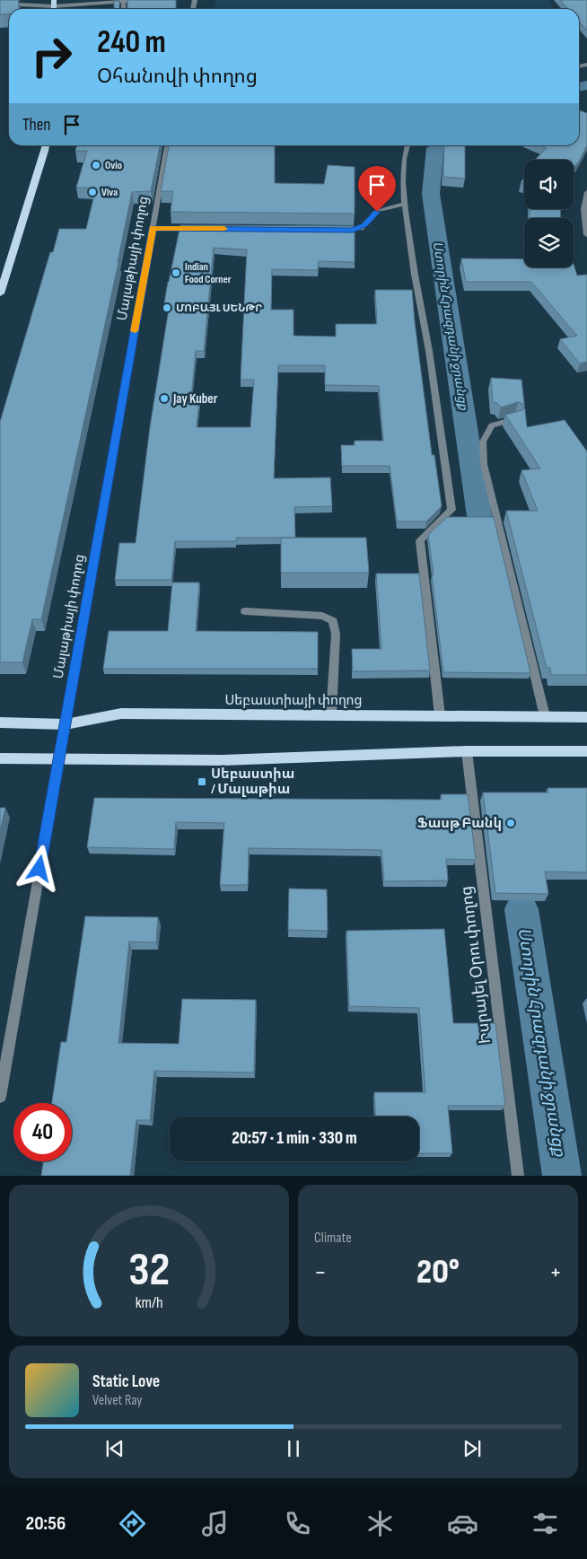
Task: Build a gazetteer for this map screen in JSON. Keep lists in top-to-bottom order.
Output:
{
  "streets": {
    "main road": ["Սեբաստիայի փողոց"],
    "street": ["Մալաթիայի փողոց", "Իսրայել Օրու փողոց"]
  },
  "crossings": [
    ["Մալաթիայի փողոց", "Սեբաստիայի փողոց"]
  ],
  "water": ["Ստորին Հրազդանի ջրանցք"],
  "places": {
    "other": [
      "Ovio",
      "Viva",
      "Indian Food Corner",
      "ՄՈԲԱՅԼ ՍԵՆԹՐ",
      "Jay Kuber",
      "Ֆասթ Բանկ"
    ],
    "transit": ["Սեբաստիա / Մալաթիա"]
  },
  "page": {
    "turn": ["240 m", "Օհանովի փողոց"],
    "then": "Then",
    "limit": "40",
    "trip": "20:57 · 1 min · 330 m",
    "tile": "Climate",
    "heat": ["−", "20°", "+"],
    "song": ["Static Love", "Velvet Ray"],
    "tabs": "20:56",
    "gauge": ["32", "km/h"]
  }
}
